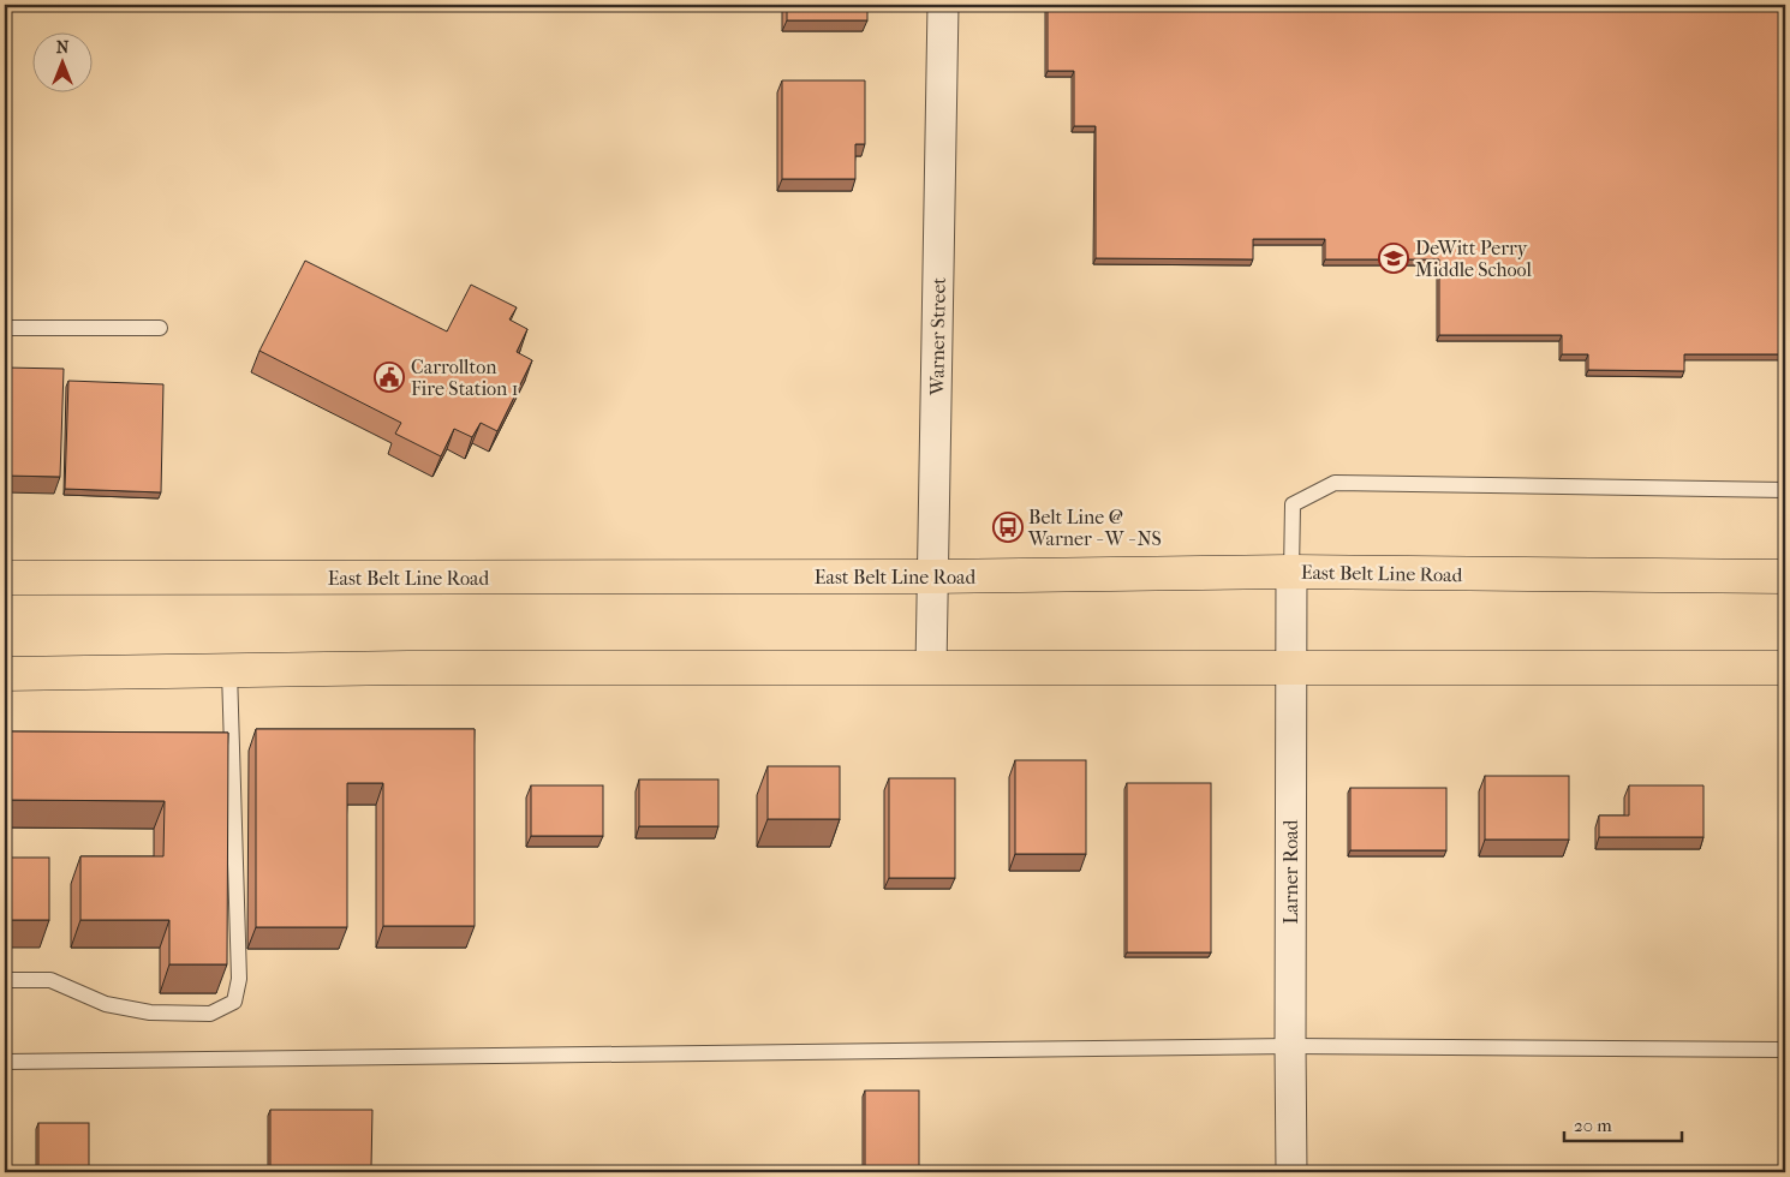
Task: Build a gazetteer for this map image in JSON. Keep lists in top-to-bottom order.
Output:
{
  "streets": {
    "main road": ["East Belt Line Road"],
    "street": ["Warner Street", "Larner Road"]
  },
  "crossings": [
    ["Warner Street", "East Belt Line Road"],
    ["East Belt Line Road", "Larner Road"]
  ],
  "places": {
    "school or university": ["DeWitt Perry Middle School"],
    "public building": ["Carrollton Fire Station 1"],
    "bus stop": ["Belt Line @ Warner - W - NS"]
  },
  "scale_bar": "20 m",
  "north": "top"
}
